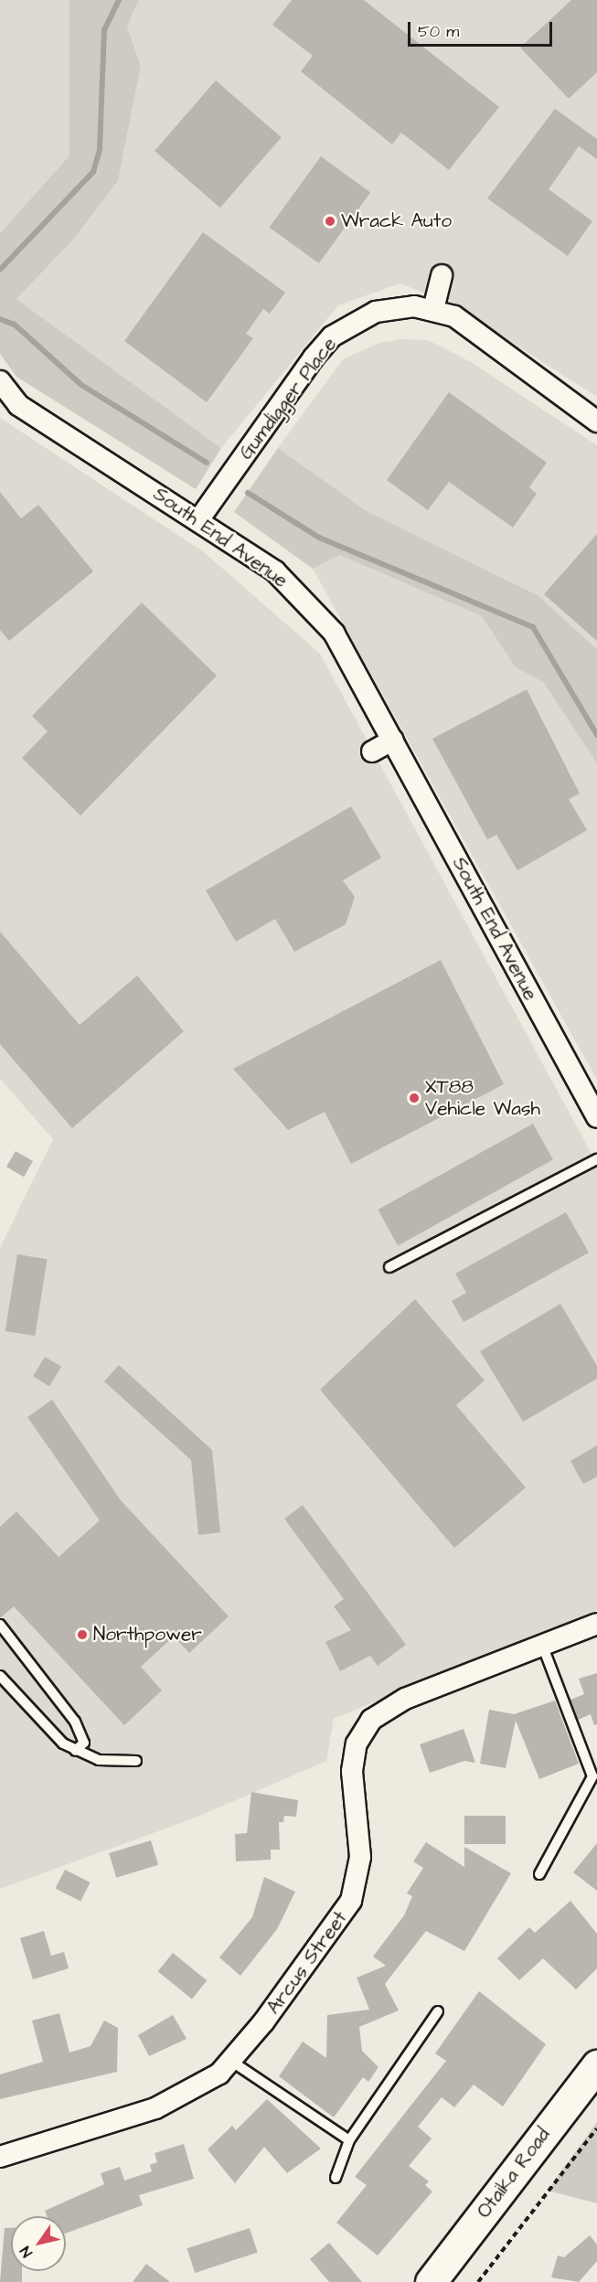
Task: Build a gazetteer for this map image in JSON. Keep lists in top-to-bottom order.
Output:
{
  "streets": {
    "highway": ["Otaika Road"],
    "street": ["Gumdigger Place", "South End Avenue", "Arcus Street"]
  },
  "crossings": [
    ["Gumdigger Place", "South End Avenue"]
  ],
  "places": ["Wrack Auto", "XT88 Vehicle Wash", "Northpower"],
  "scale_bar": "50 m",
  "north": "bottom left"
}
